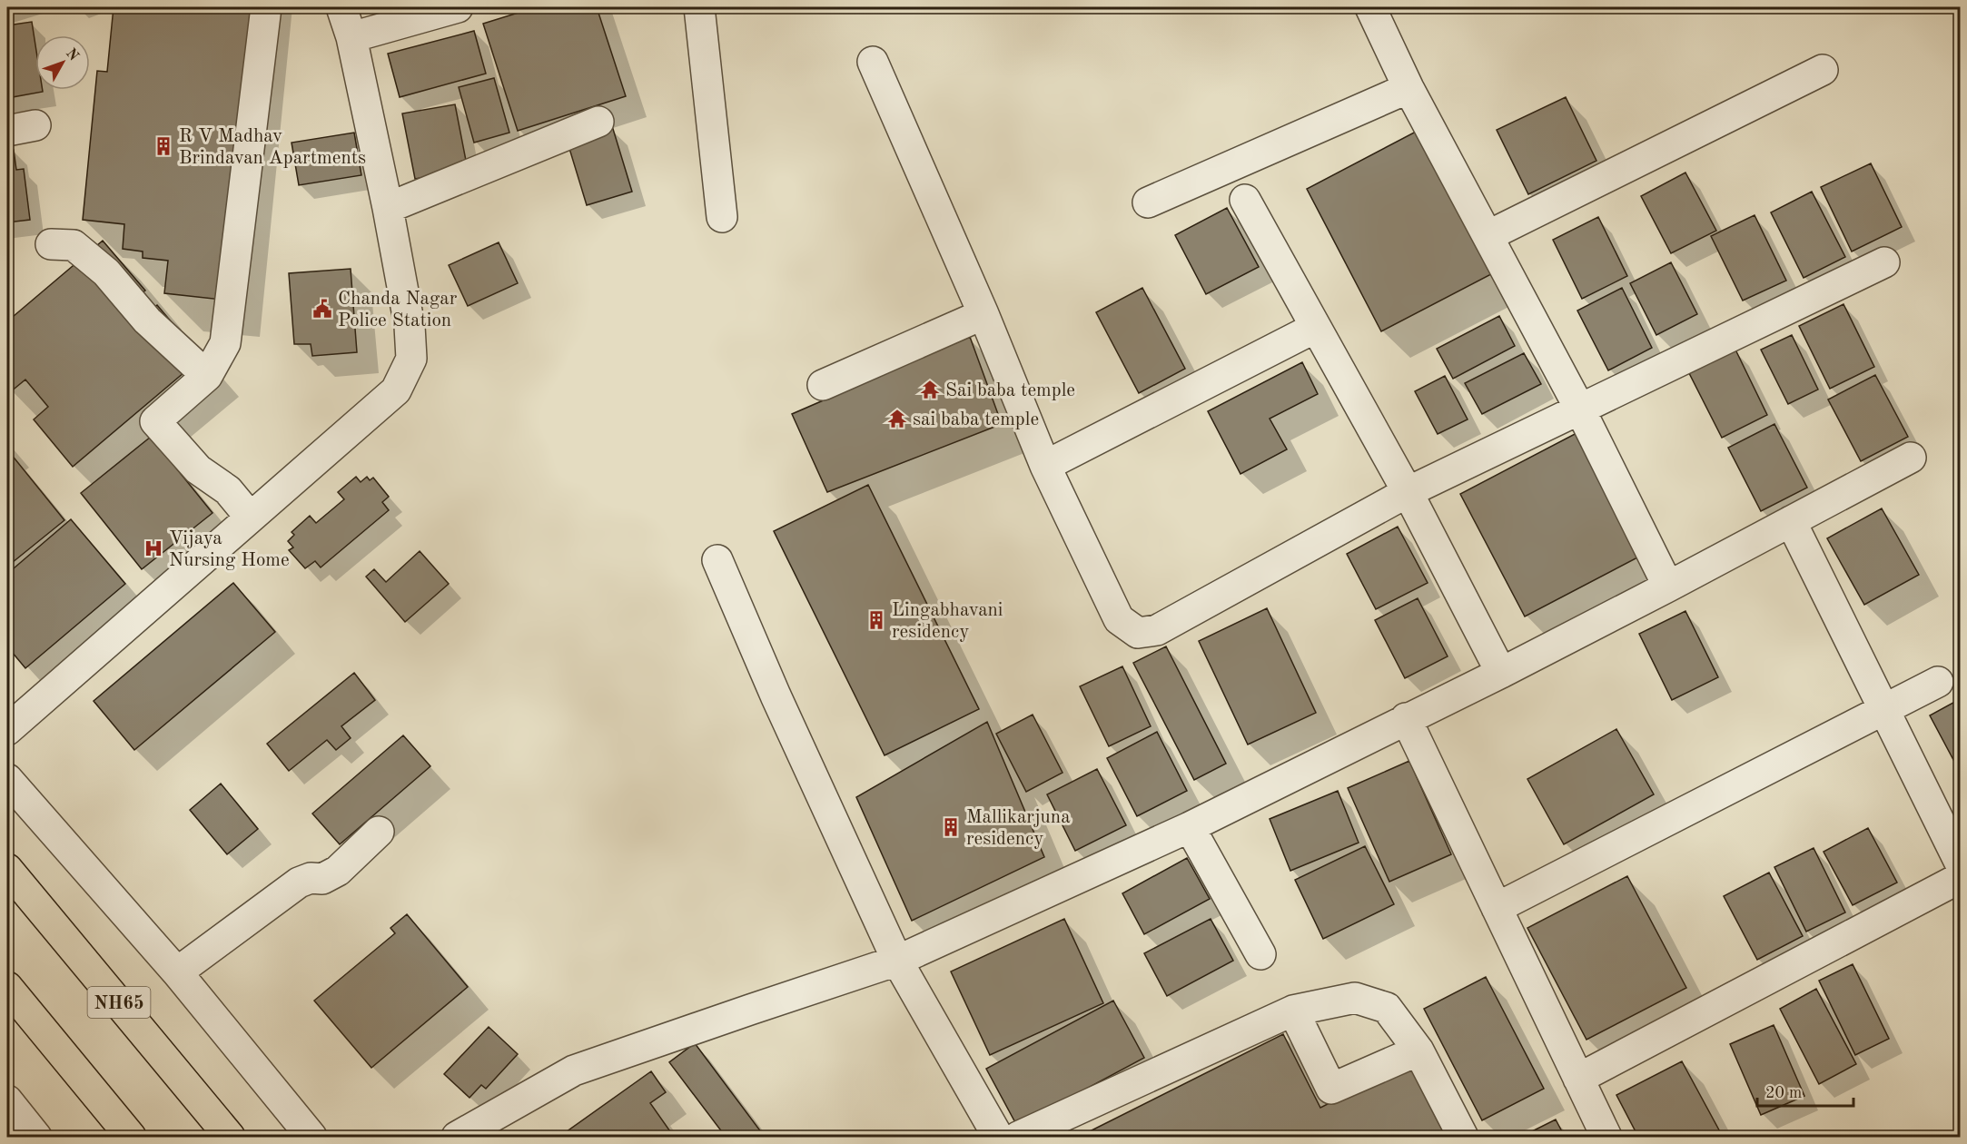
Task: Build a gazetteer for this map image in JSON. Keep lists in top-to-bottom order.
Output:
{
  "streets": {
    "highway": ["NH65"]
  },
  "places": {
    "building": ["R V Madhav Brindavan Apartments", "Lingabhavani residency", "Mallikarjuna residency"],
    "public building": ["Chanda Nagar Police Station"],
    "temple": ["Sai baba temple", "sai baba temple"],
    "hospital": ["Vijaya Nursing Home"]
  },
  "scale_bar": "20 m",
  "north": "top right"
}
